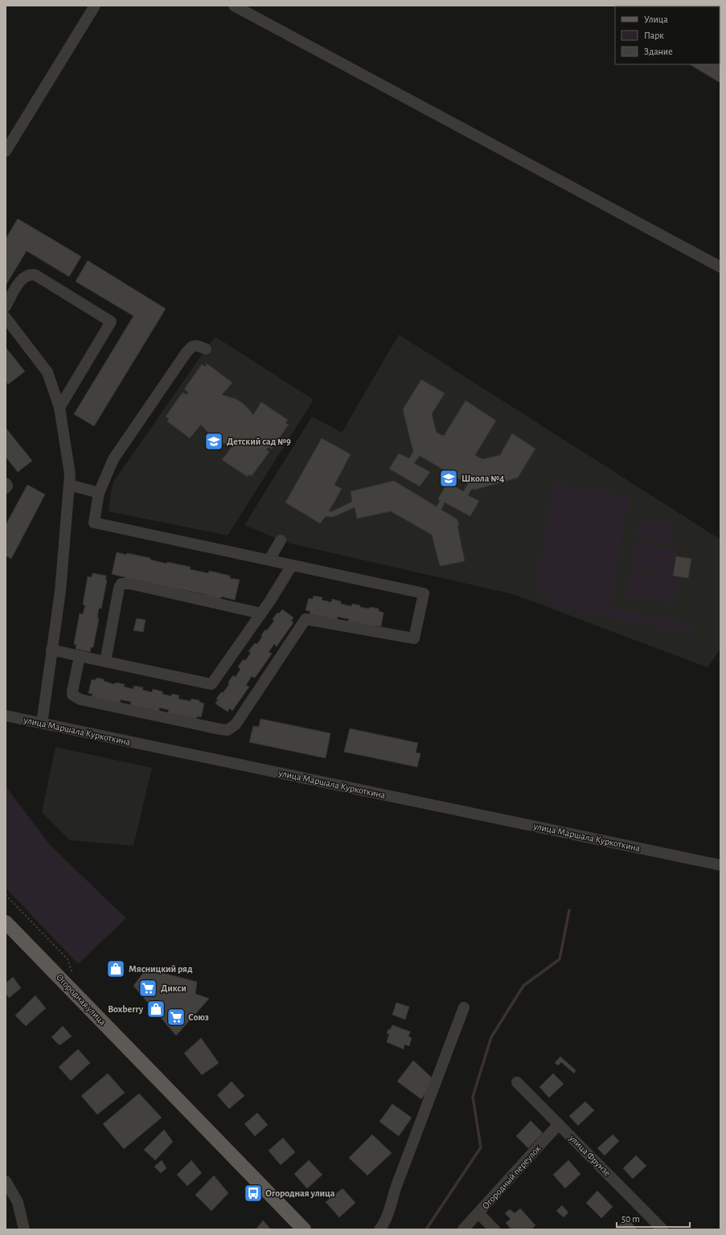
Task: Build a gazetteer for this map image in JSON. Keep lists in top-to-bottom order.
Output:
{
  "streets": {
    "main road": ["Огородная улица"],
    "street": ["улица Маршала Куркоткина", "улица Фрунзе", "Огородный переулок"]
  },
  "crossings": [
    ["улица Фрунзе", "Огородный переулок"]
  ],
  "places": {
    "school or university": ["Детский сад №9", "Школа №4"],
    "shop": ["Мясницкий ряд", "Boxberry"],
    "supermarket": ["Дикси", "Союз"],
    "bus stop": ["Огородная улица"]
  },
  "legend": ["Улица", "Парк", "Здание"],
  "scale_bar": "50 m"
}
